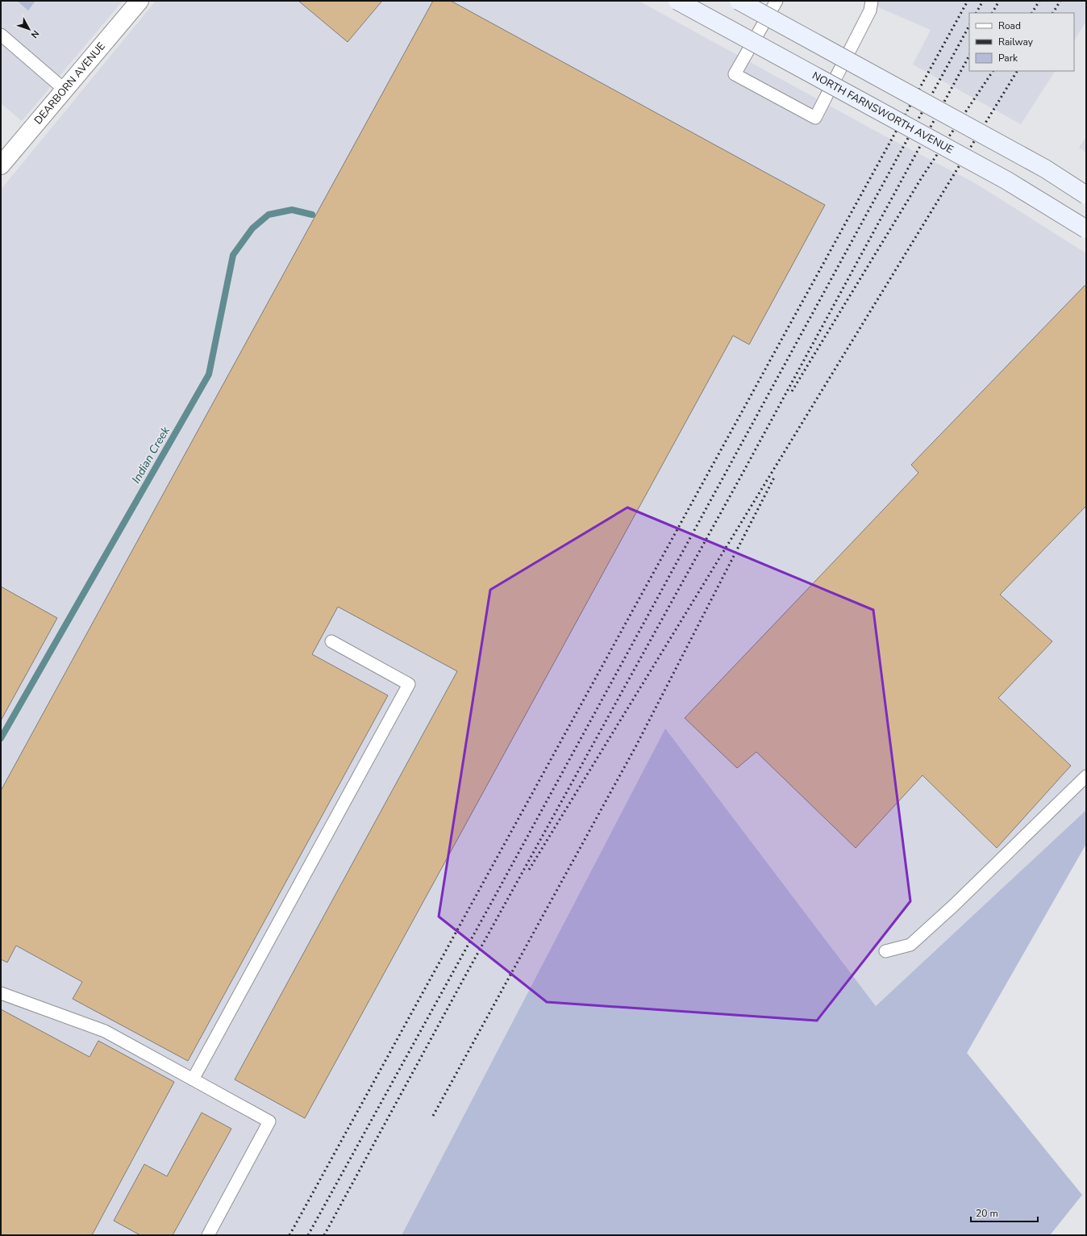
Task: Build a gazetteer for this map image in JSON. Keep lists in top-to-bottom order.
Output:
{
  "streets": {
    "main road": ["NORTH FARNSWORTH AVENUE"],
    "street": ["DEARBORN AVENUE"]
  },
  "water": ["Indian Creek"],
  "legend": ["Road", "Railway", "Park"],
  "scale_bar": "20 m",
  "north": "bottom right"
}
